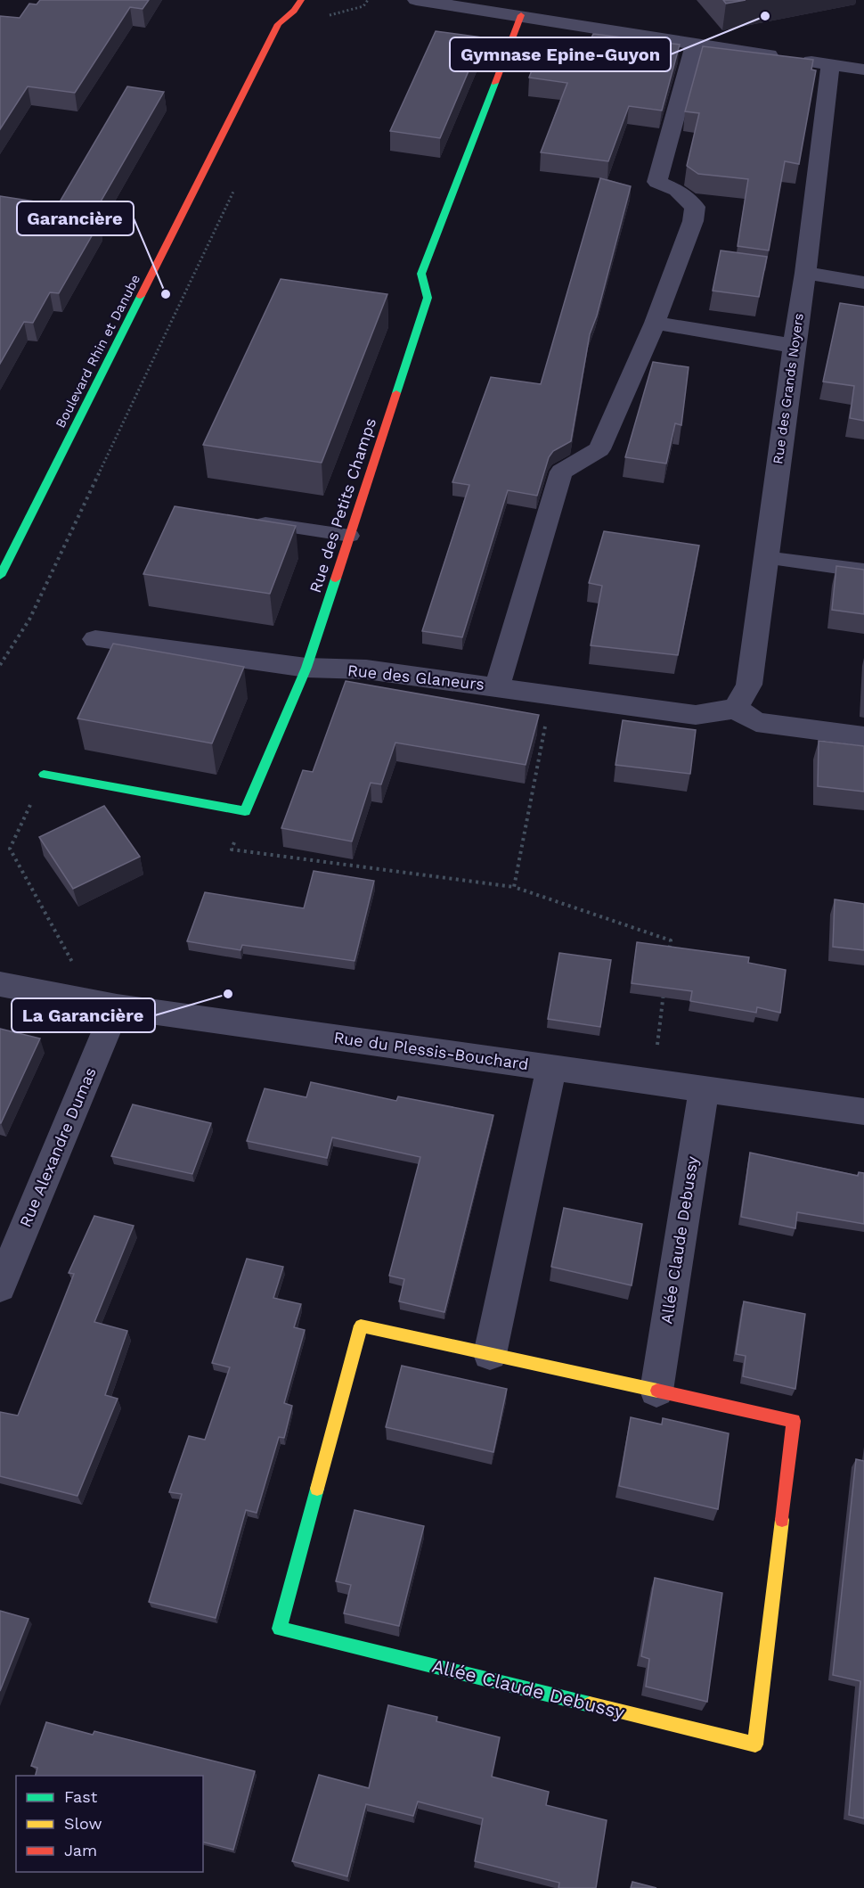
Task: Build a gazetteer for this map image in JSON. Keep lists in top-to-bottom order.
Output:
{
  "streets": {
    "street": [
      "Boulevard Rhin et Danube",
      "Rue des Grands Noyers",
      "Rue des Petits Champs",
      "Rue des Glaneurs",
      "Rue du Plessis-Bouchard",
      "Rue Alexandre Dumas",
      "Allée Claude Debussy"
    ]
  },
  "crossings": [
    ["Rue des Grands Noyers", "Rue des Glaneurs"],
    ["Rue des Petits Champs", "Rue des Glaneurs"],
    ["Rue du Plessis-Bouchard", "Rue Alexandre Dumas"],
    ["Rue du Plessis-Bouchard", "Allée Claude Debussy"]
  ],
  "places": ["Gymnase Epine-Guyon", "Garancière", "La Garancière"],
  "legend": ["Fast", "Slow", "Jam"]
}
